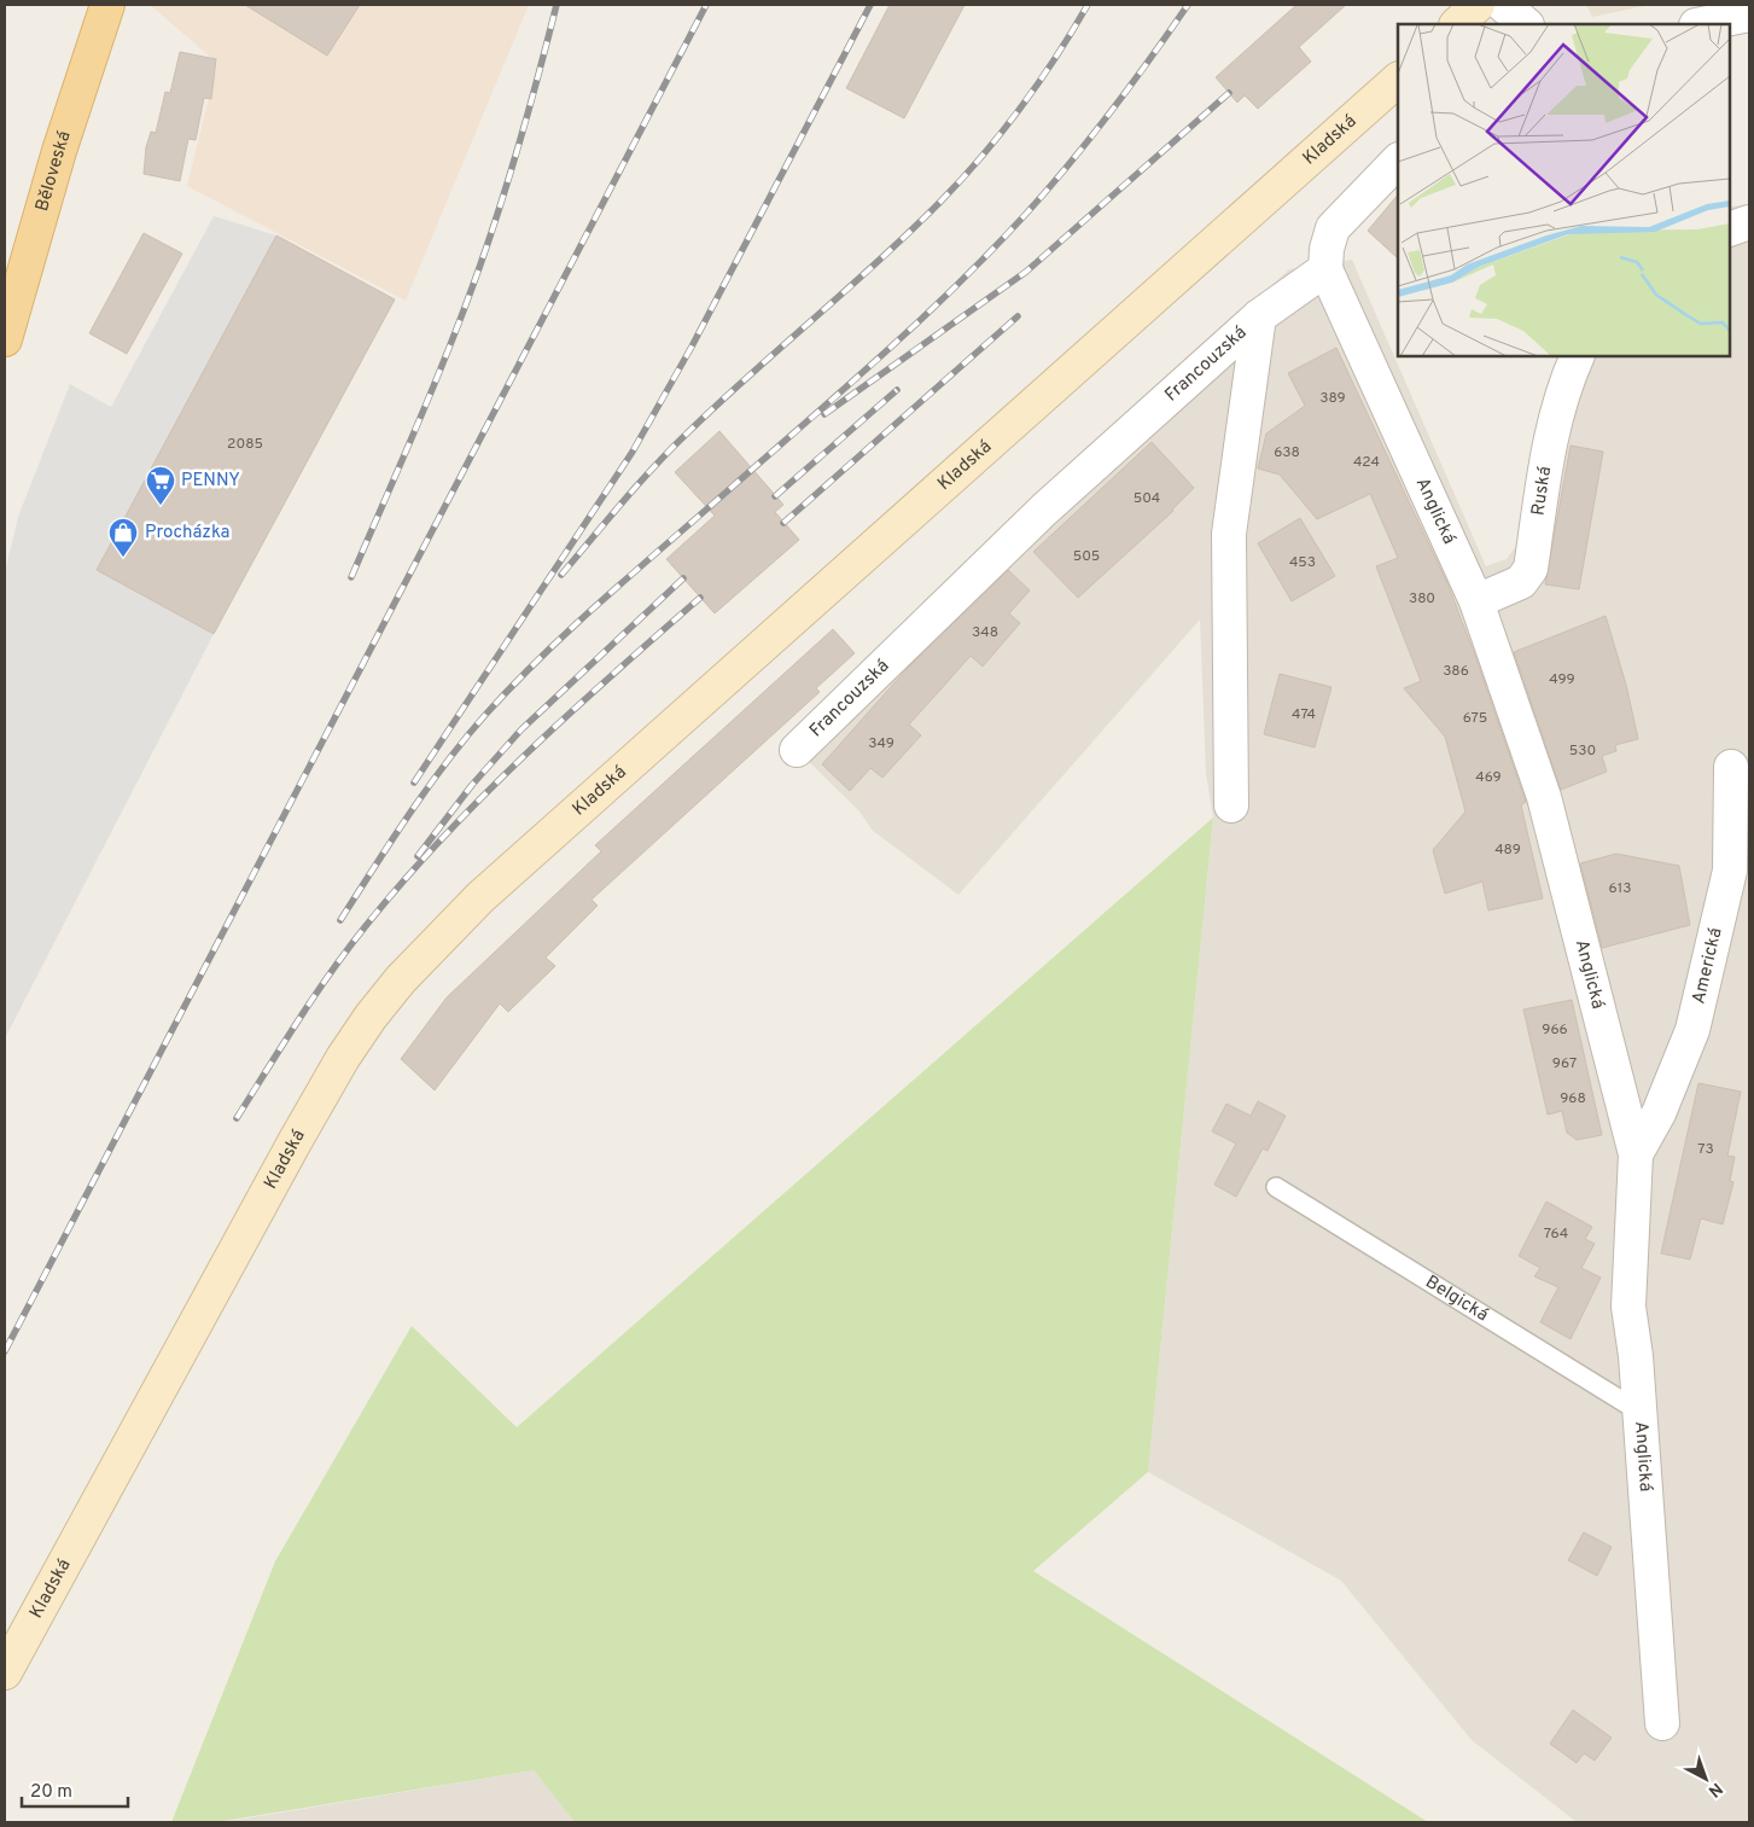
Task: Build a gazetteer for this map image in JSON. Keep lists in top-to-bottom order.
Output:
{
  "streets": {
    "main road": ["Kladská", "Běloveská"],
    "street": [
      "Francouzská",
      "Ruská",
      "Anglická",
      "Americká"
    ],
    "lane": ["Belgická"]
  },
  "crossings": [
    ["Ruská", "Anglická"],
    ["Anglická", "Americká"],
    ["Anglická", "Belgická"]
  ],
  "places": {
    "supermarket": ["PENNY"],
    "shop": ["Procházka"]
  },
  "house_numbers": [
    "389",
    "2085",
    "638",
    "424",
    "504",
    "505",
    "453",
    "380",
    "348",
    "386",
    "499",
    "474",
    "675",
    "349",
    "530",
    "469",
    "489",
    "613",
    "966",
    "967",
    "968",
    "73",
    "764"
  ],
  "scale_bar": "20 m",
  "north": "bottom right"
}
